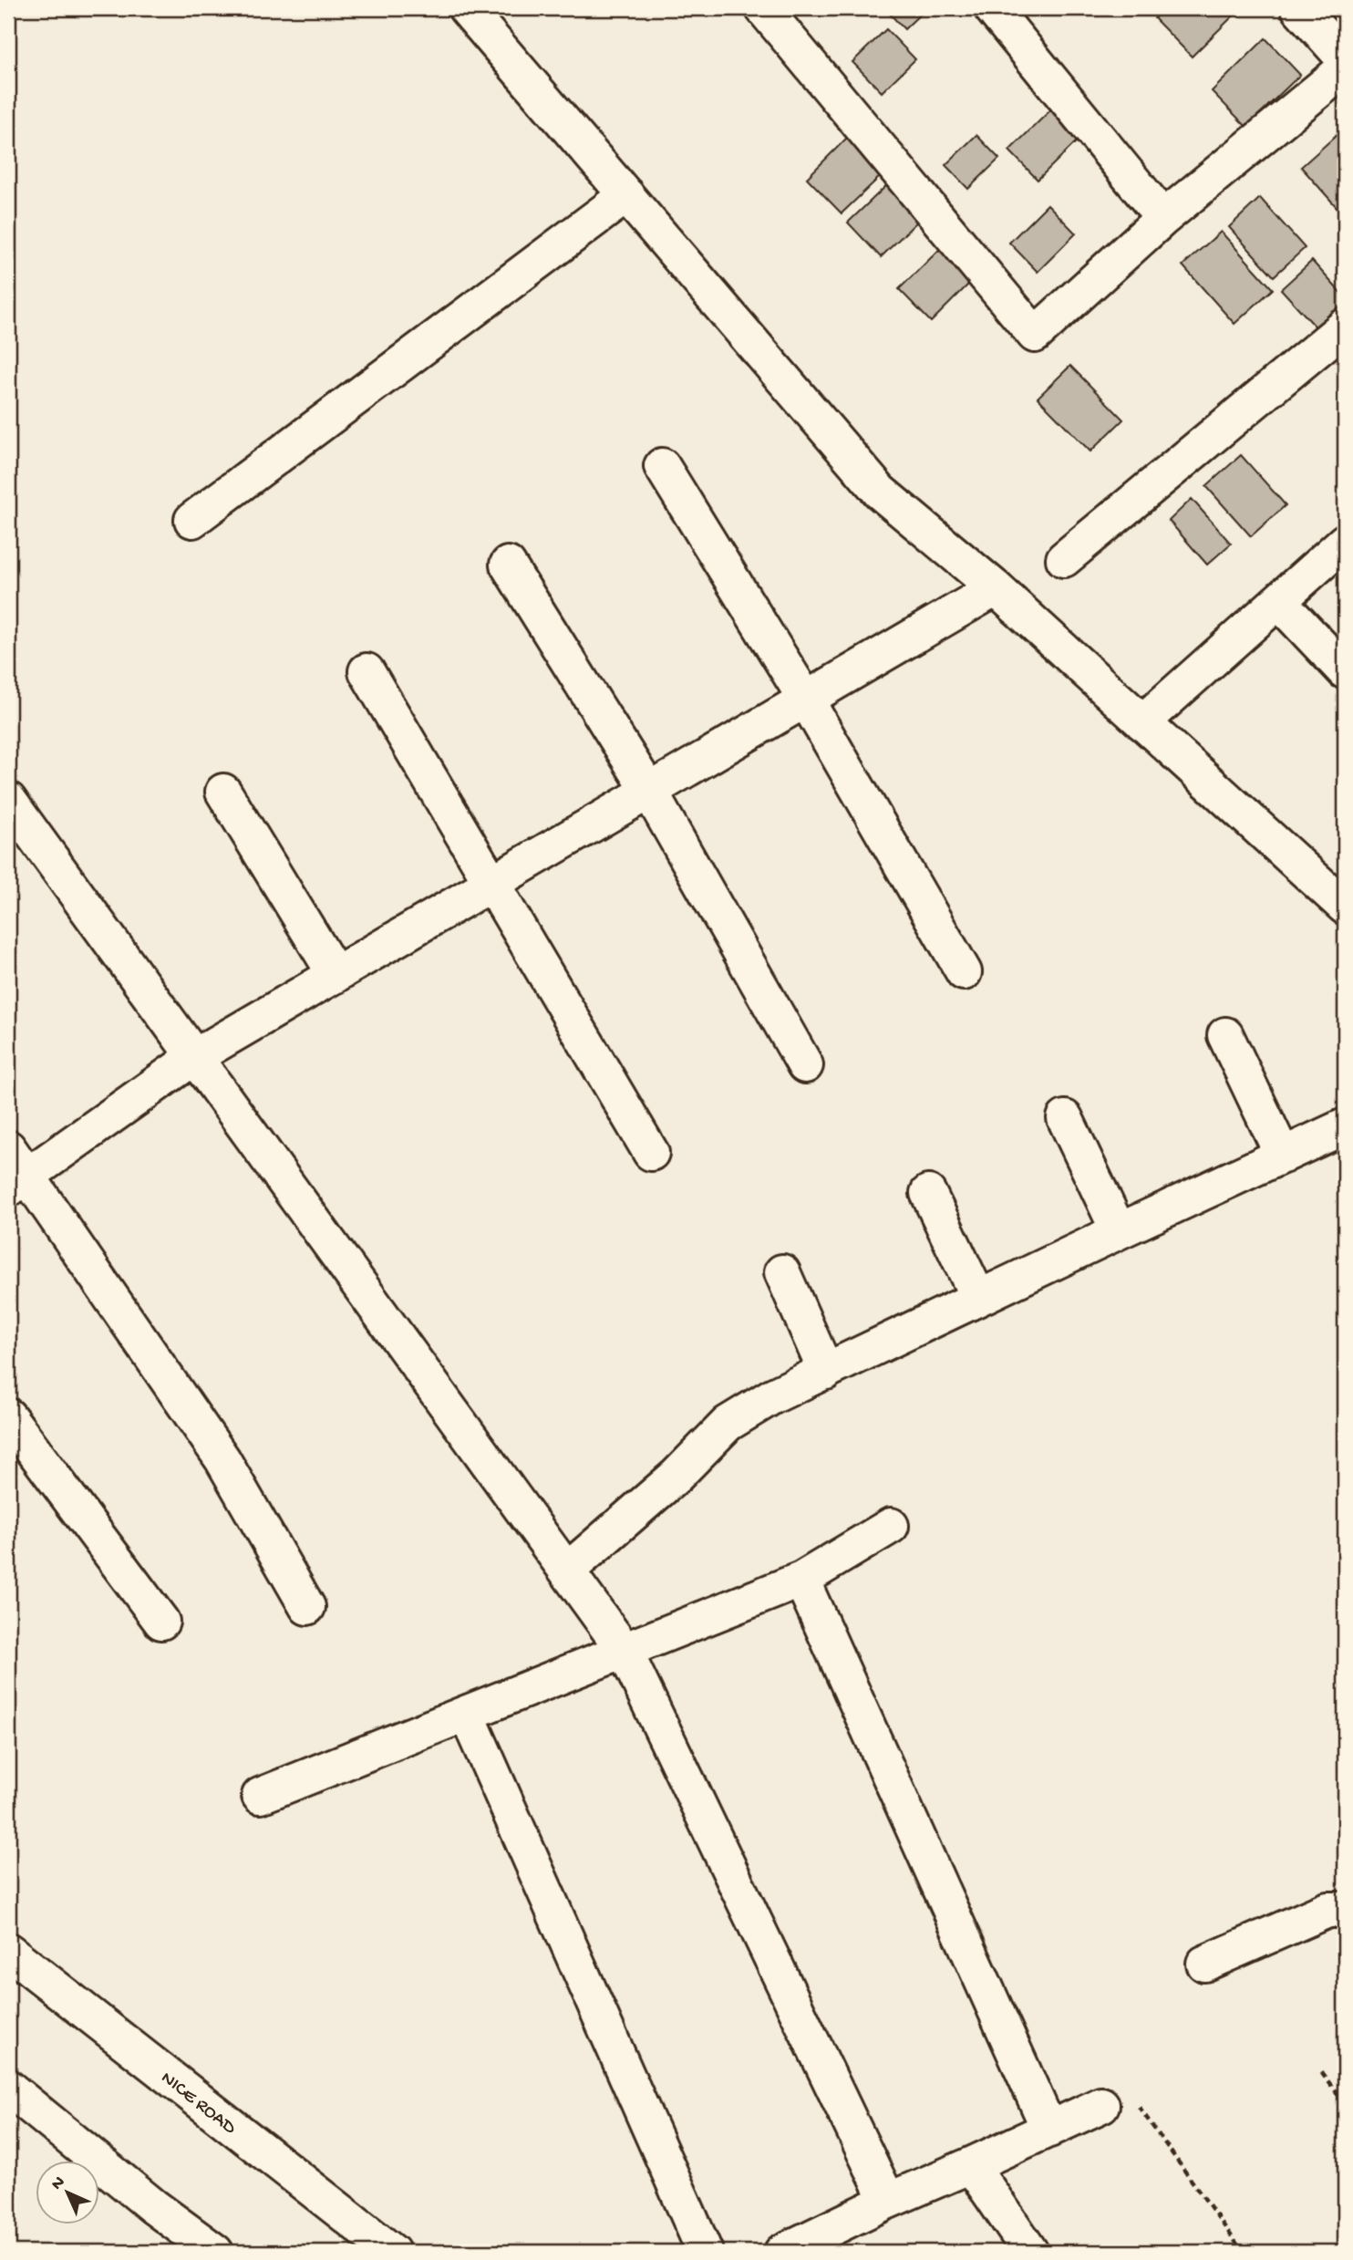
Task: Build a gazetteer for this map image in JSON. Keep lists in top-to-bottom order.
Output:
{
  "streets": {
    "main road": ["NICE ROAD"]
  },
  "north": "top left"
}
